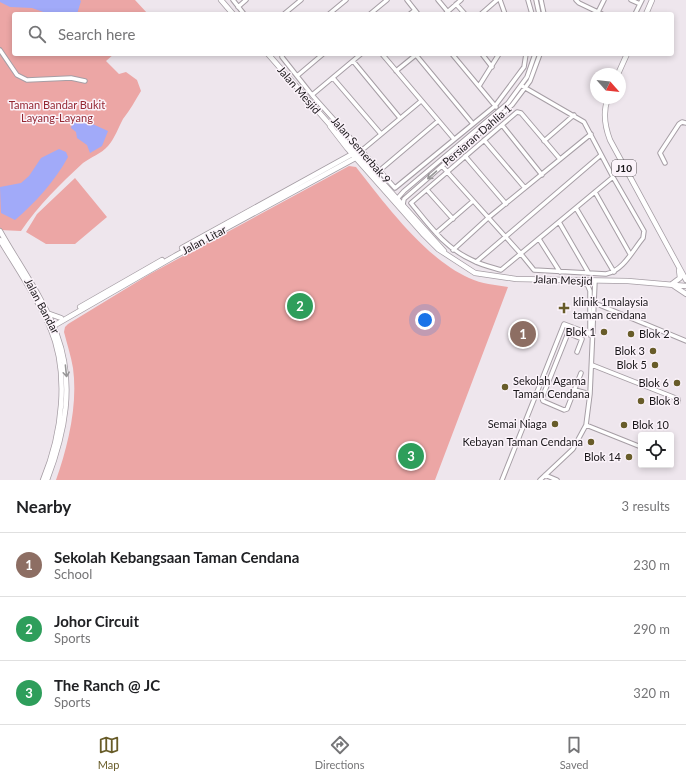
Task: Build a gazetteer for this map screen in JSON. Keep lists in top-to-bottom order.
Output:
{
  "streets": {
    "main road": [
      "Jalan Mesjid",
      "J10",
      "Jalan Litar",
      "Jalan Bandar"
    ],
    "street": ["Persiaran Dahlia 1", "Jalan Semerbak 9"]
  },
  "crossings": [
    ["Jalan Mesjid", "Persiaran Dahlia 1"],
    ["Jalan Mesjid", "Jalan Semerbak 9"],
    ["Jalan Mesjid", "Jalan Litar"],
    ["Jalan Semerbak 9", "Jalan Litar"],
    ["Jalan Litar", "Jalan Bandar"]
  ],
  "parks": ["Taman Bandar Bukit Layang-Layang"],
  "places": {
    "health": ["klinik 1malaysia taman cendana"],
    "other": [
      "Blok 1",
      "Blok 2",
      "Blok 3",
      "Blok 5",
      "Blok 6",
      "Sekolah Agama Taman Cendana",
      "Blok 8",
      "Semai Niaga",
      "Blok 10",
      "Kebayan Taman Cendana",
      "Blok 14"
    ]
  },
  "north": "bottom right",
  "page": {
    "search": "Search here",
    "pins": ["2", "1", "3"],
    "heading": ["Nearby", "3 results"],
    "list": [
      {
        "mark": "1",
        "name": "Sekolah Kebangsaan Taman Cendana",
        "note": "School",
        "value": "230 m"
      },
      {
        "mark": "2",
        "name": "Johor Circuit",
        "note": "Sports",
        "value": "290 m"
      },
      {
        "mark": "3",
        "name": "The Ranch @ JC",
        "note": "Sports",
        "value": "320 m"
      }
    ],
    "nav": ["Map", "Directions", "Saved"]
  }
}
